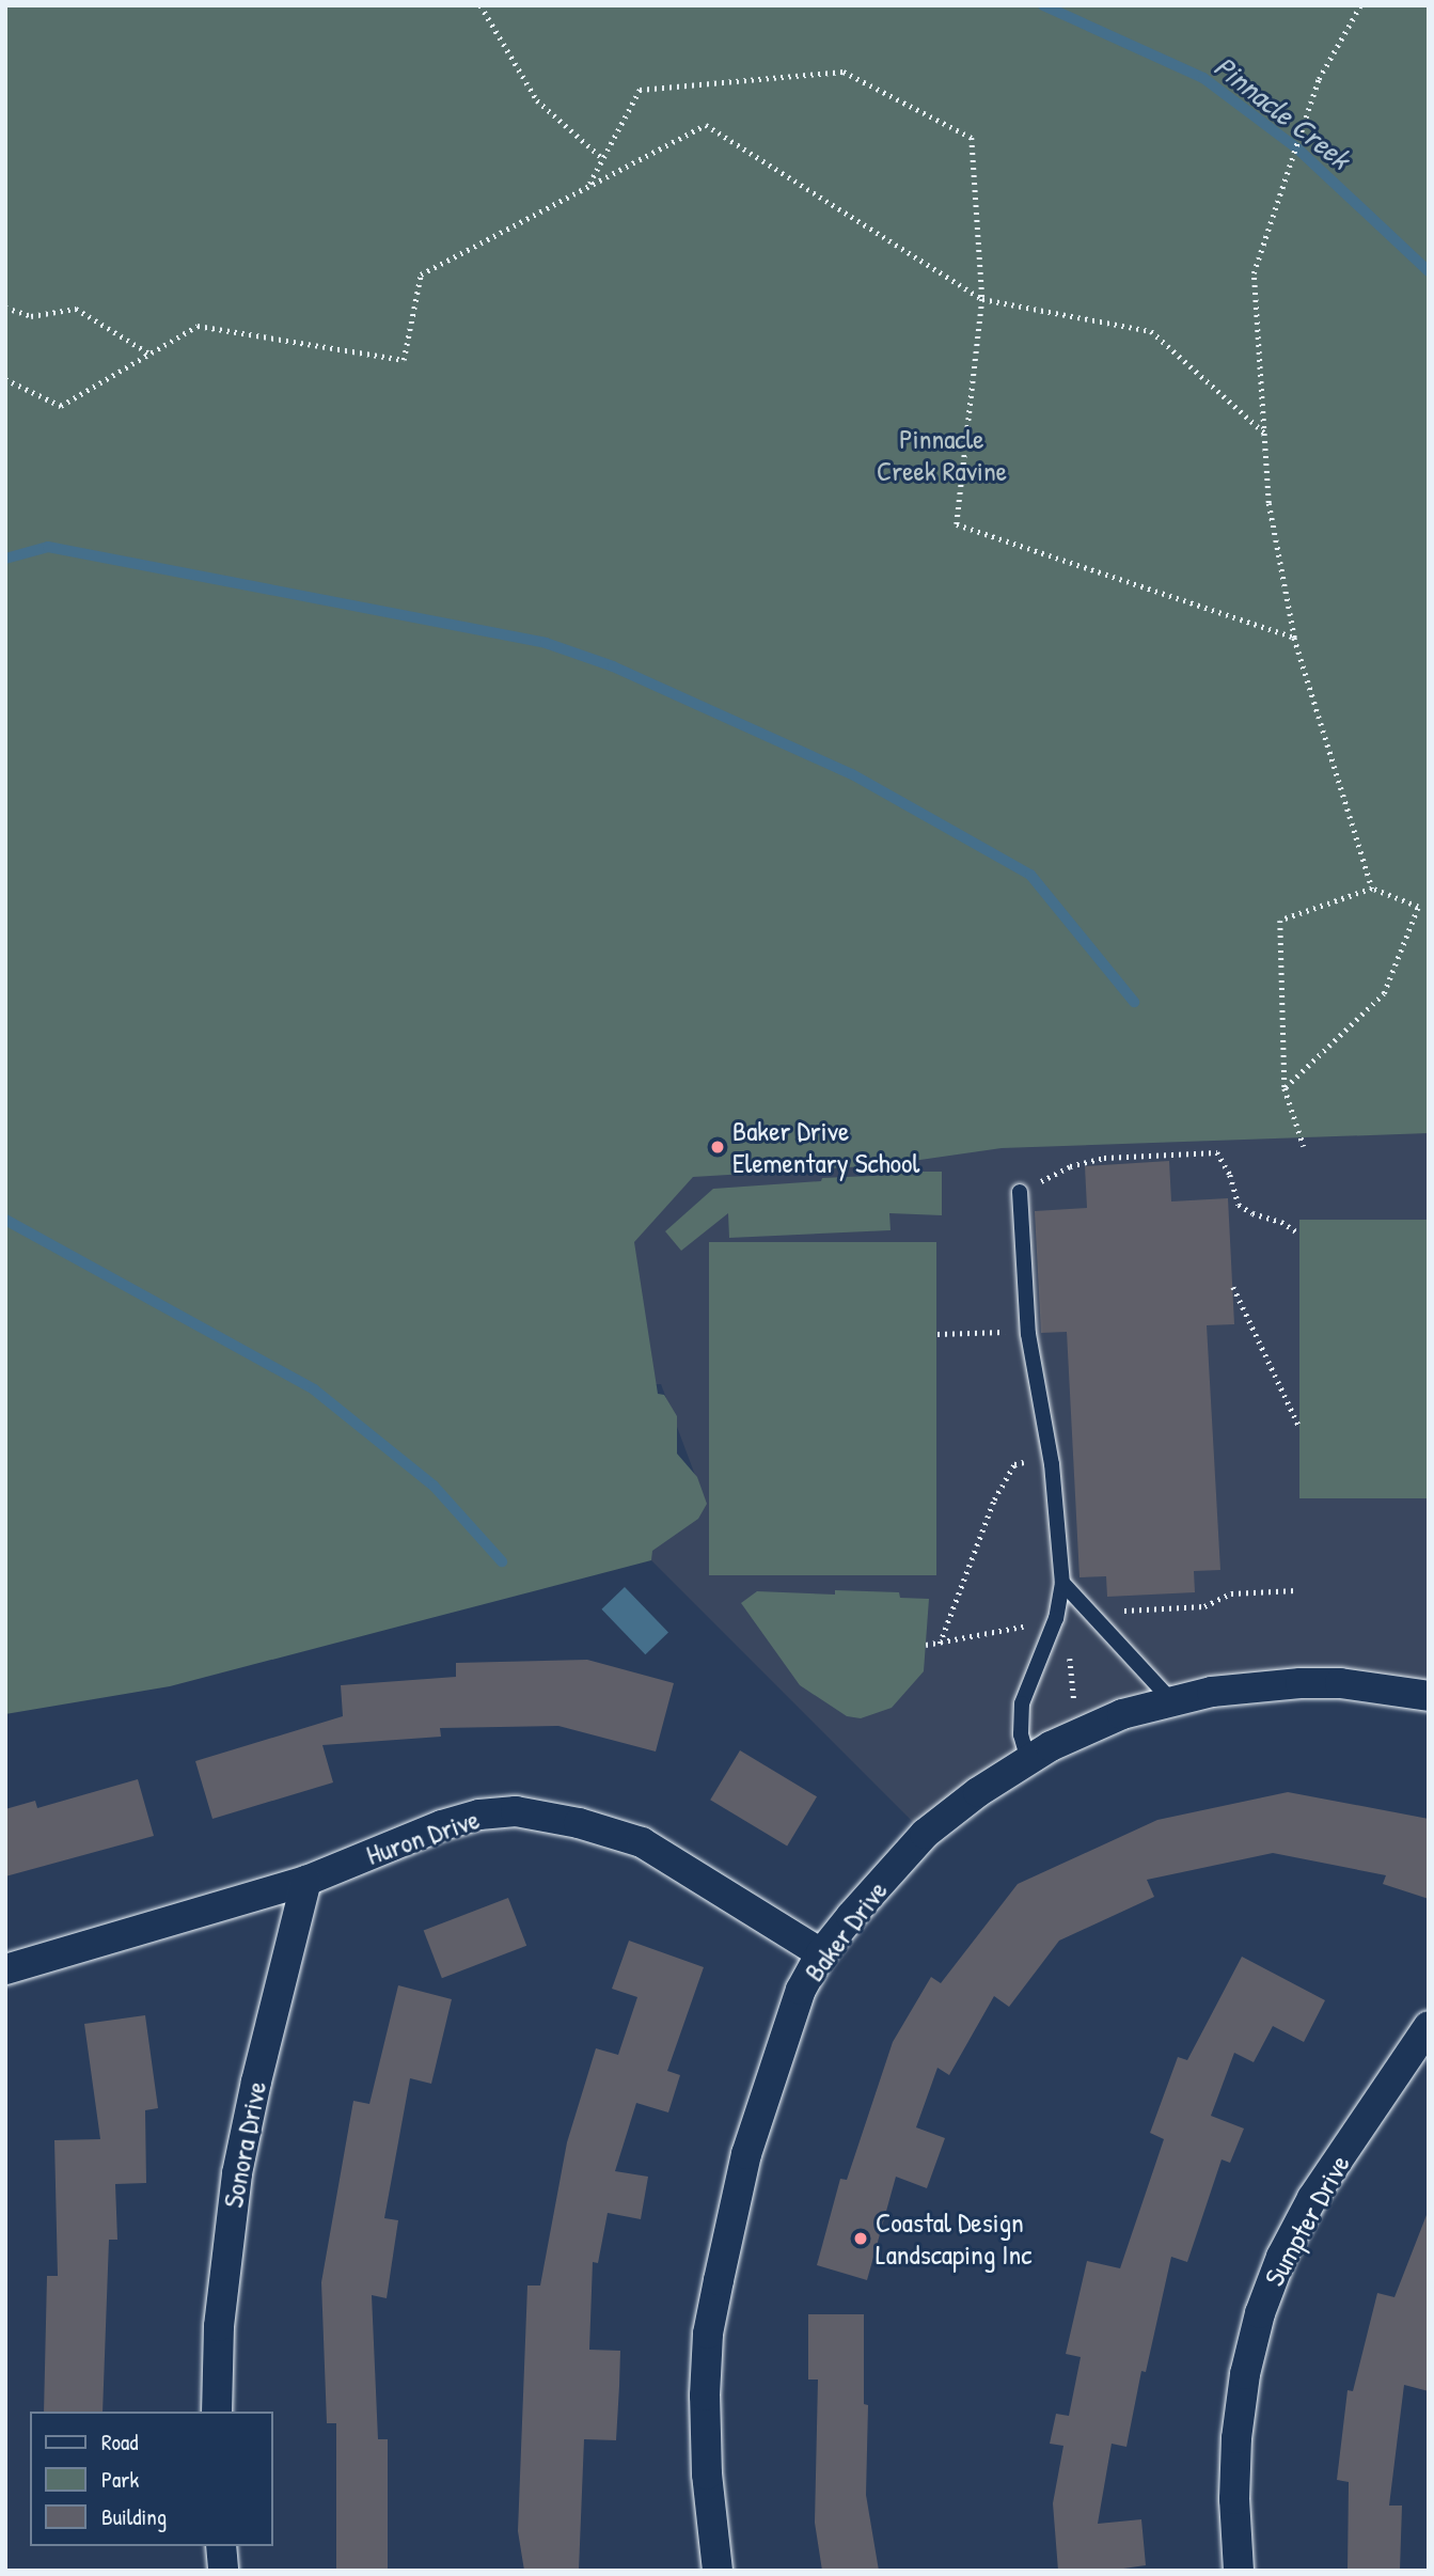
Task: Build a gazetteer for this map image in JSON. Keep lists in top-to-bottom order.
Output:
{
  "streets": {
    "street": [
      "Huron Drive",
      "Baker Drive",
      "Sonora Drive",
      "Sumpter Drive"
    ]
  },
  "crossings": [
    ["Huron Drive", "Baker Drive"],
    ["Huron Drive", "Sonora Drive"]
  ],
  "water": ["Pinnacle Creek"],
  "parks": ["Pinnacle Creek Ravine"],
  "places": ["Baker Drive Elementary School", "Coastal Design Landscaping Inc"],
  "legend": ["Road", "Park", "Building"]
}
